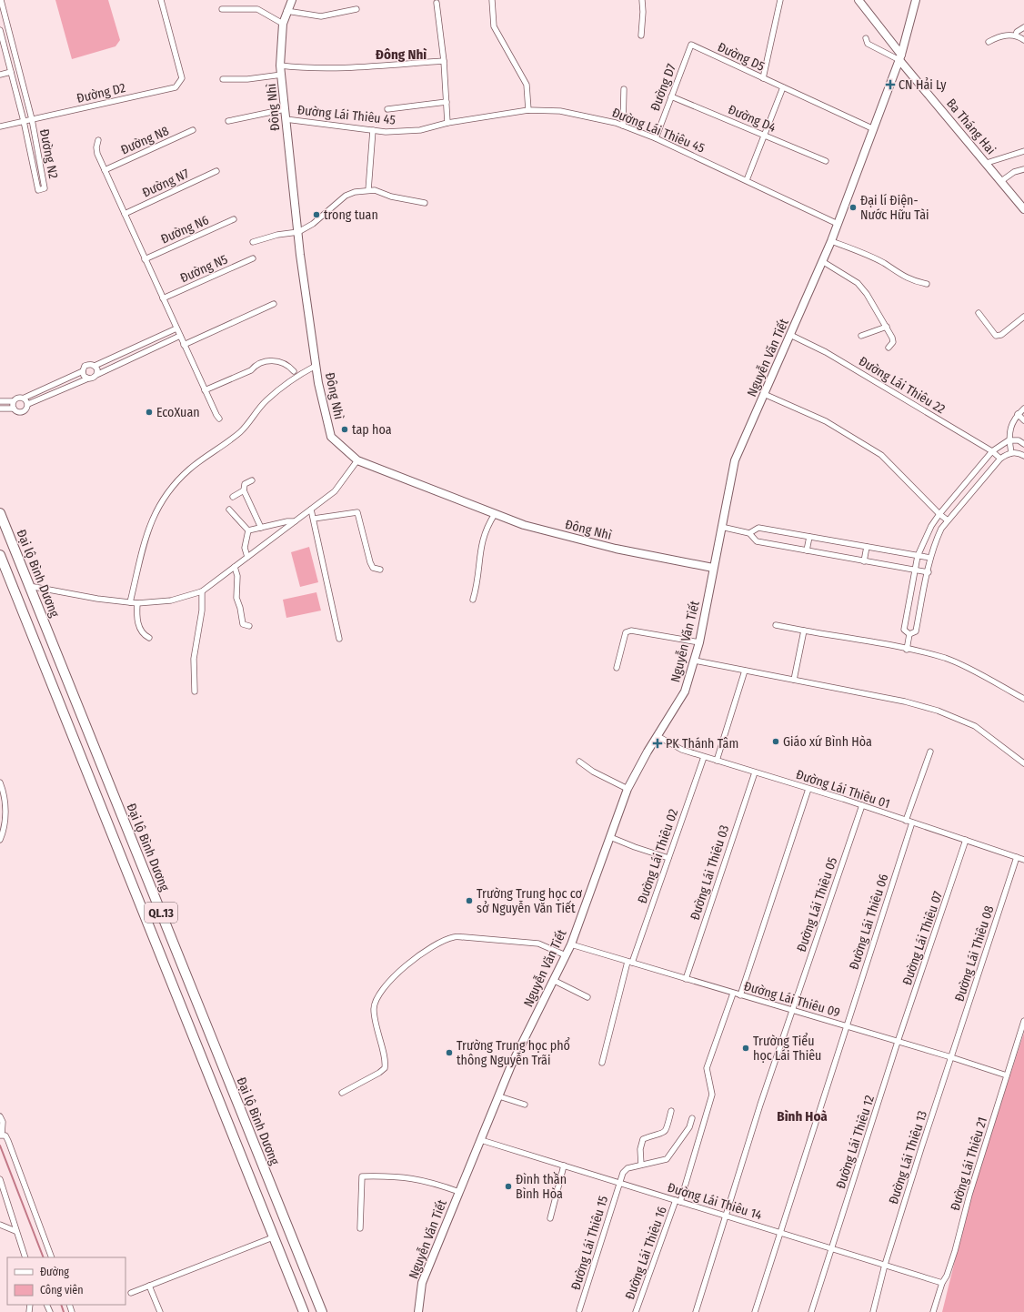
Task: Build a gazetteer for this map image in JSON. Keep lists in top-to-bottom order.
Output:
{
  "streets": {
    "highway": ["Đại lộ Bình Dương", "QL.13"],
    "street": [
      "Đường D5",
      "Đường D7",
      "Đường D2",
      "Đông Nhì",
      "Đường Lái Thiêu 45",
      "Đường D4",
      "Ba Tháng Hai",
      "Đường N8",
      "Đường N2",
      "Đường N7",
      "Đường N6",
      "Đường N5",
      "Nguyễn Văn Tiết",
      "Đường Lái Thiêu 22",
      "Đường Lái Thiêu 01",
      "Đường Lái Thiêu 02",
      "Đường Lái Thiêu 03",
      "Đường Lái Thiêu 05",
      "Đường Lái Thiêu 06",
      "Đường Lái Thiêu 07",
      "Đường Lái Thiêu 08",
      "Đường Lái Thiêu 09",
      "Đường Lái Thiêu 12",
      "Đường Lái Thiêu 13",
      "Đường Lái Thiêu 21",
      "Đường Lái Thiêu 14",
      "Đường Lái Thiêu 15",
      "Đường Lái Thiêu 16"
    ]
  },
  "crossings": [
    ["Đường D5", "Đường D7"],
    ["Đường D5", "Nguyễn Văn Tiết"],
    ["Đường D7", "Đường Lái Thiêu 45"],
    ["Đường D7", "Đường D4"],
    ["Đường D2", "Đường N2"],
    ["Đông Nhì", "Đường Lái Thiêu 45"],
    ["Đông Nhì", "Nguyễn Văn Tiết"],
    ["Đường Lái Thiêu 45", "Nguyễn Văn Tiết"],
    ["Ba Tháng Hai", "Nguyễn Văn Tiết"],
    ["Nguyễn Văn Tiết", "Đường Lái Thiêu 22"],
    ["Nguyễn Văn Tiết", "Đường Lái Thiêu 01"],
    ["Nguyễn Văn Tiết", "Đường Lái Thiêu 09"],
    ["Nguyễn Văn Tiết", "Đường Lái Thiêu 14"],
    ["Đường Lái Thiêu 01", "Đường Lái Thiêu 02"],
    ["Đường Lái Thiêu 01", "Đường Lái Thiêu 03"],
    ["Đường Lái Thiêu 01", "Đường Lái Thiêu 05"],
    ["Đường Lái Thiêu 01", "Đường Lái Thiêu 06"],
    ["Đường Lái Thiêu 01", "Đường Lái Thiêu 07"],
    ["Đường Lái Thiêu 01", "Đường Lái Thiêu 08"],
    ["Đường Lái Thiêu 02", "Đường Lái Thiêu 09"],
    ["Đường Lái Thiêu 03", "Đường Lái Thiêu 09"],
    ["Đường Lái Thiêu 05", "Đường Lái Thiêu 09"],
    ["Đường Lái Thiêu 05", "Đường Lái Thiêu 14"],
    ["Đường Lái Thiêu 06", "Đường Lái Thiêu 09"],
    ["Đường Lái Thiêu 06", "Đường Lái Thiêu 14"],
    ["Đường Lái Thiêu 07", "Đường Lái Thiêu 09"],
    ["Đường Lái Thiêu 07", "Đường Lái Thiêu 12"],
    ["Đường Lái Thiêu 08", "Đường Lái Thiêu 09"],
    ["Đường Lái Thiêu 08", "Đường Lái Thiêu 13"],
    ["Đường Lái Thiêu 09", "Đường Lái Thiêu 12"],
    ["Đường Lái Thiêu 09", "Đường Lái Thiêu 13"],
    ["Đường Lái Thiêu 09", "Đường Lái Thiêu 21"],
    ["Đường Lái Thiêu 09", "Đường Lái Thiêu 16"],
    ["Đường Lái Thiêu 12", "Đường Lái Thiêu 14"],
    ["Đường Lái Thiêu 13", "Đường Lái Thiêu 14"],
    ["Đường Lái Thiêu 21", "Đường Lái Thiêu 14"],
    ["Đường Lái Thiêu 14", "Đường Lái Thiêu 15"],
    ["Đường Lái Thiêu 14", "Đường Lái Thiêu 16"]
  ],
  "districts": ["Đông Nhì", "Bình Hoà"],
  "places": {
    "health": ["CN Hải Ly", "PK Thánh Tâm"],
    "other": [
      "Đại lí Điện- Nước Hữu Tài",
      "trong tuan",
      "EcoXuan",
      "tap hoa",
      "Giáo xứ Bình Hòa",
      "Trường Trung học cơ sở Nguyễn Văn Tiết",
      "Trường Tiểu học Lái Thiêu",
      "Trường Trung học phổ thông Nguyễn Trãi",
      "Đình thần Bình Hòa"
    ]
  },
  "legend": ["Đường", "Công viên"]
}
